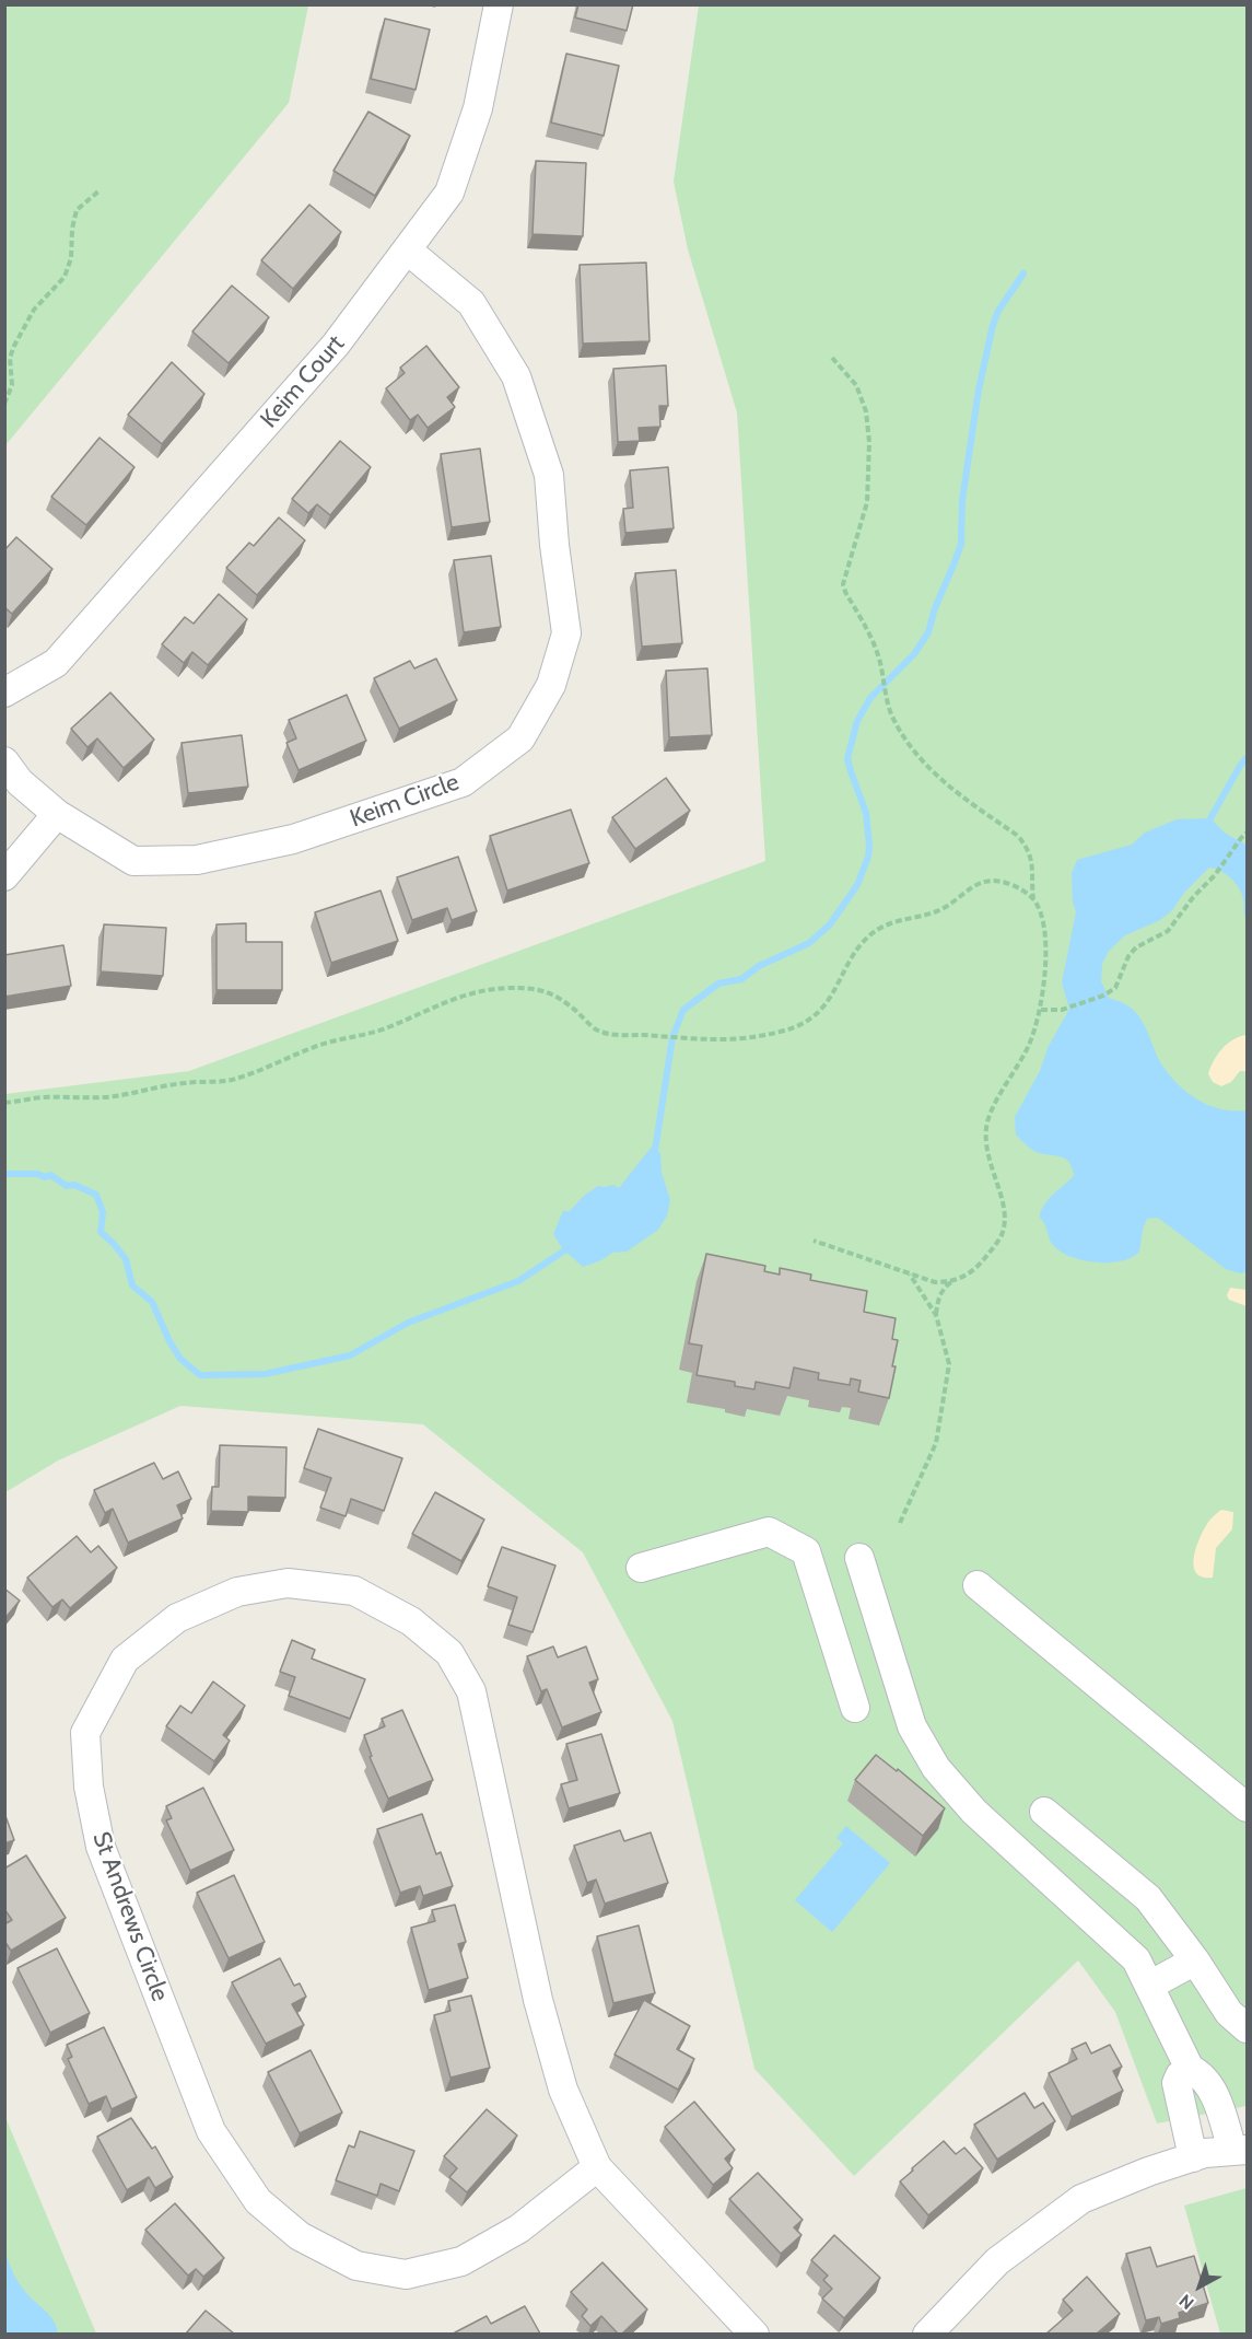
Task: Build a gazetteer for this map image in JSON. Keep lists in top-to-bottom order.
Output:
{
  "streets": {
    "street": ["Keim Court", "Keim Circle", "St Andrews Circle"]
  },
  "crossings": [
    ["Keim Court", "Keim Circle"]
  ],
  "north": "bottom left"
}
